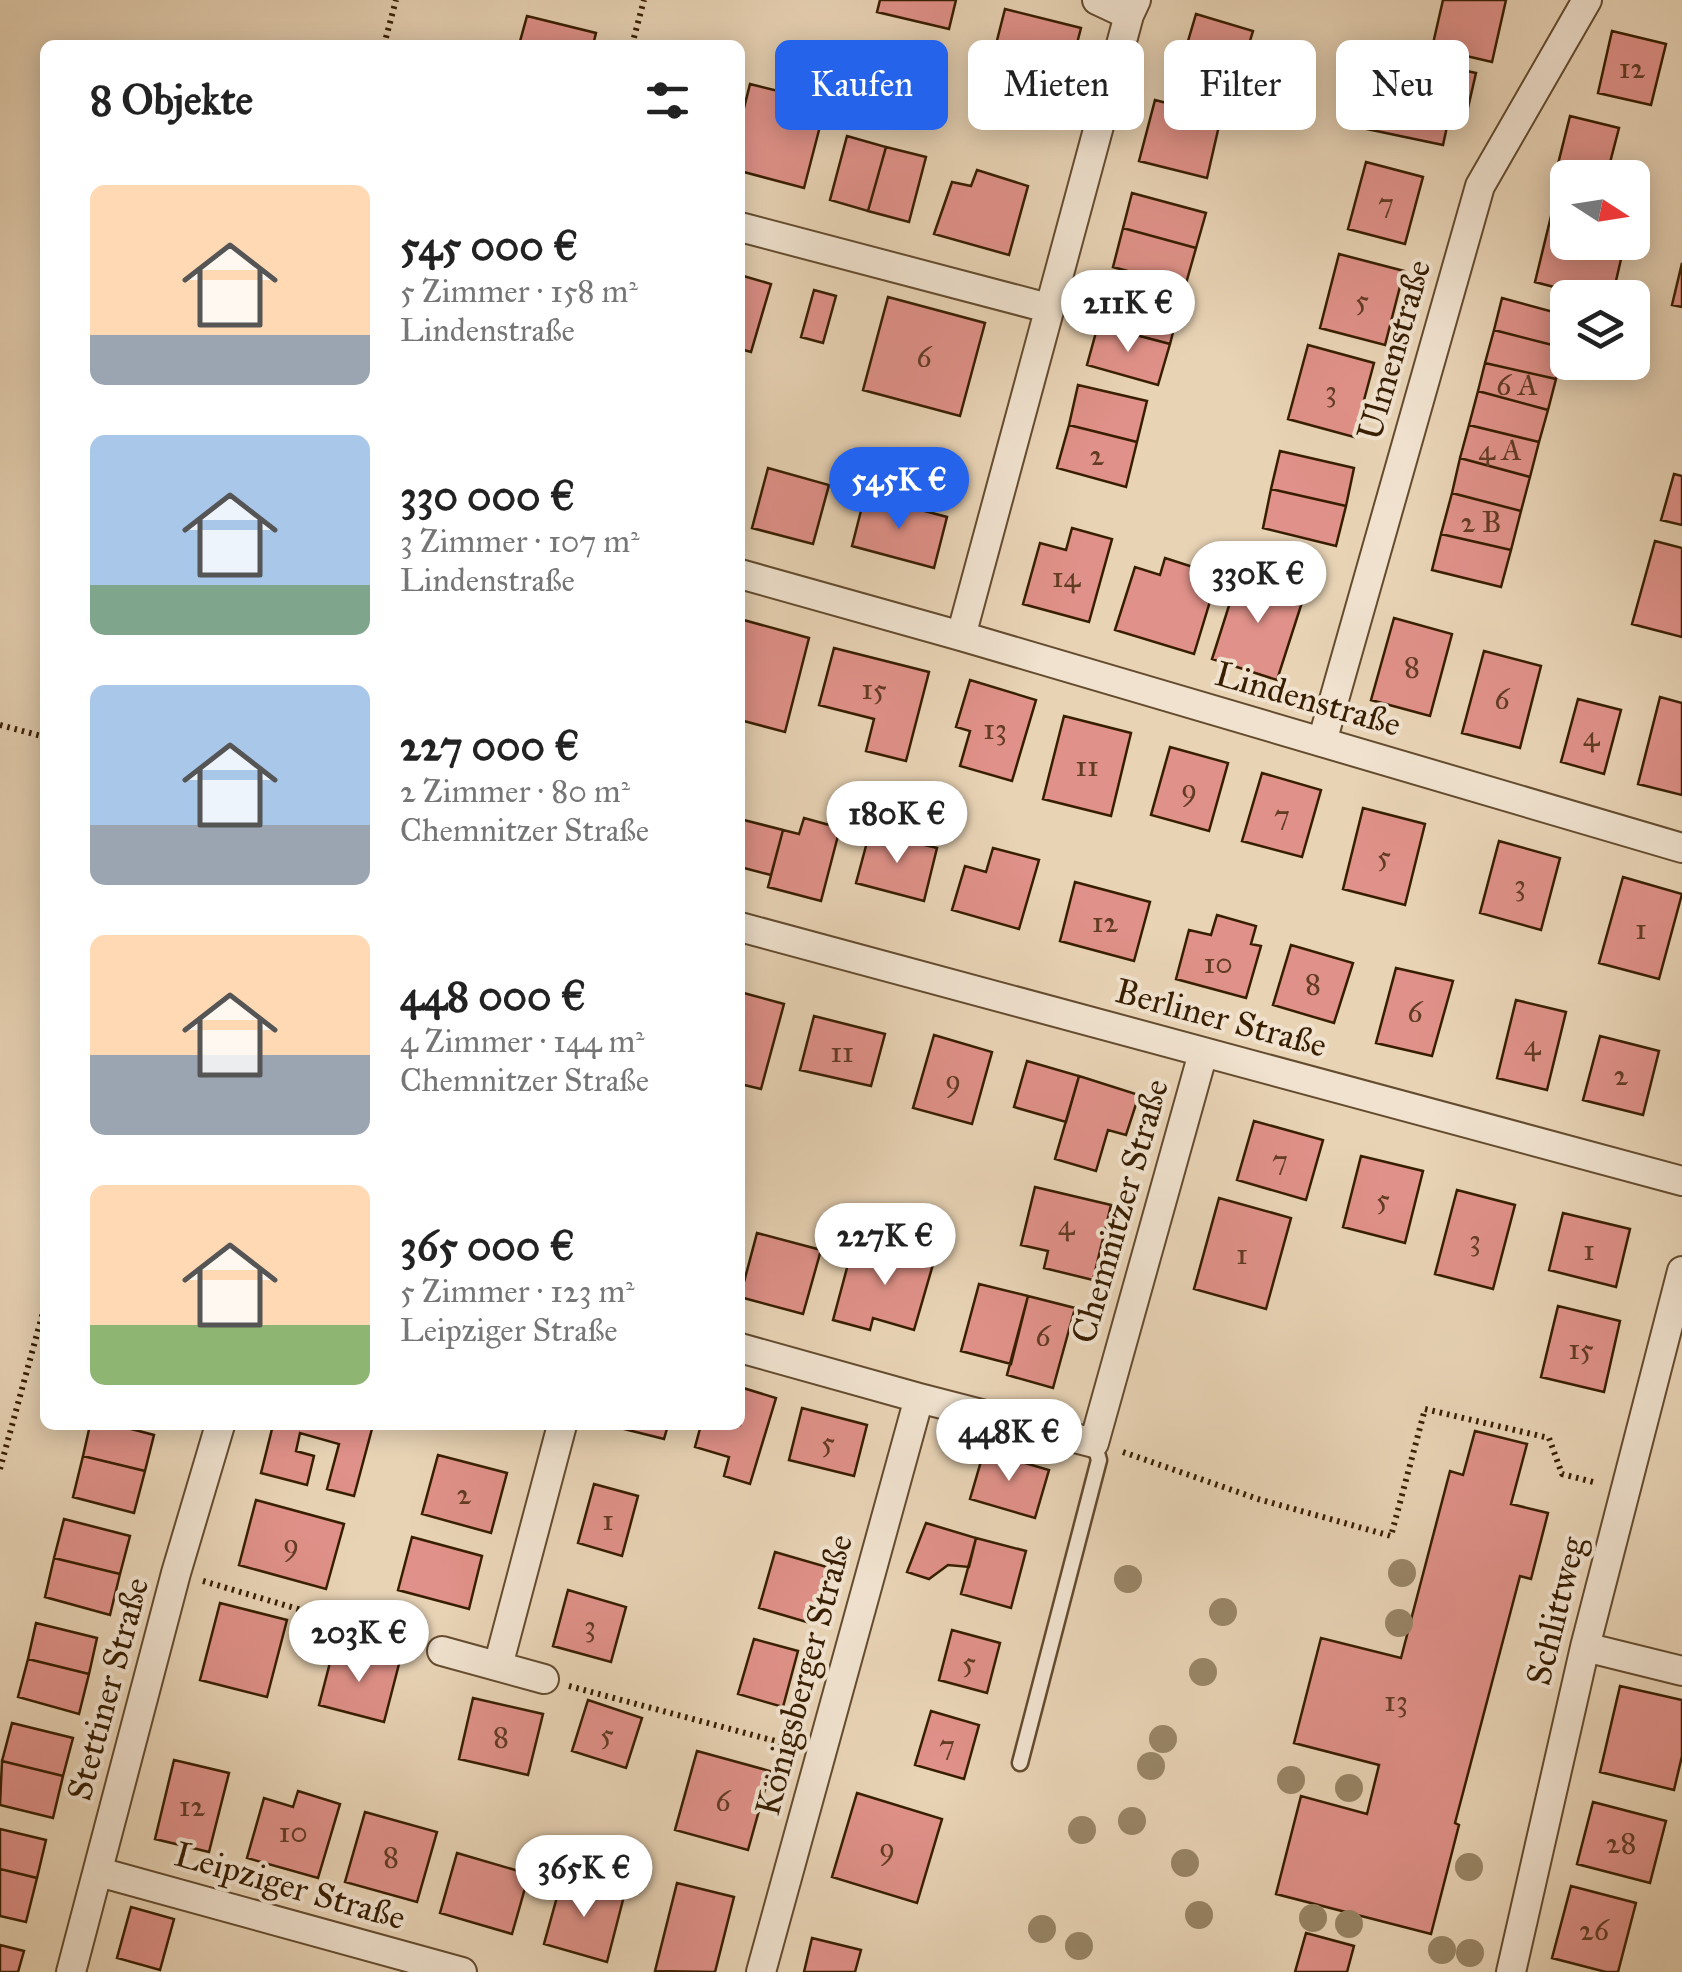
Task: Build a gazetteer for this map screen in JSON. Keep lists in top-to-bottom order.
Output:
{
  "streets": {
    "street": [
      "Ulmenstraße",
      "Lindenstraße",
      "Berliner Straße",
      "Chemnitzer Straße",
      "Schlittweg",
      "Königsberger Straße",
      "Stettiner Straße",
      "Leipziger Straße"
    ]
  },
  "crossings": [
    ["Ulmenstraße", "Lindenstraße"],
    ["Berliner Straße", "Chemnitzer Straße"],
    ["Stettiner Straße", "Leipziger Straße"]
  ],
  "house_numbers": [
    "12",
    "7",
    "5",
    "6",
    "6 A",
    "3",
    "4 A",
    "2",
    "2 B",
    "14",
    "8",
    "15",
    "6",
    "13",
    "4",
    "11",
    "9",
    "7",
    "5",
    "3",
    "12",
    "1",
    "10",
    "8",
    "6",
    "4",
    "11",
    "2",
    "9",
    "7",
    "5",
    "4",
    "3",
    "1",
    "1",
    "6",
    "15",
    "5",
    "2",
    "1",
    "9",
    "3",
    "5",
    "13",
    "5",
    "8",
    "7",
    "6",
    "12",
    "10",
    "28",
    "9",
    "8",
    "26"
  ],
  "north": "right",
  "page": {
    "chip": [
      "Kaufen",
      "Mieten",
      "Filter",
      "Neu"
    ],
    "heading": "8 Objekte",
    "list": [
      {
        "name": "545 000 €",
        "note": "5 Zimmer · 158 m² · Lindenstraße"
      },
      {
        "name": "330 000 €",
        "note": "3 Zimmer · 107 m² · Lindenstraße"
      },
      {
        "name": "227 000 €",
        "note": "2 Zimmer · 80 m² · Chemnitzer Straße"
      },
      {
        "name": "448 000 €",
        "note": "4 Zimmer · 144 m² · Chemnitzer Straße"
      },
      {
        "name": "365 000 €",
        "note": "5 Zimmer · 123 m² · Leipziger Straße"
      }
    ],
    "price": [
      "211K €",
      "545K €",
      "330K €",
      "180K €",
      "227K €",
      "448K €",
      "203K €",
      "365K €"
    ]
  }
}
